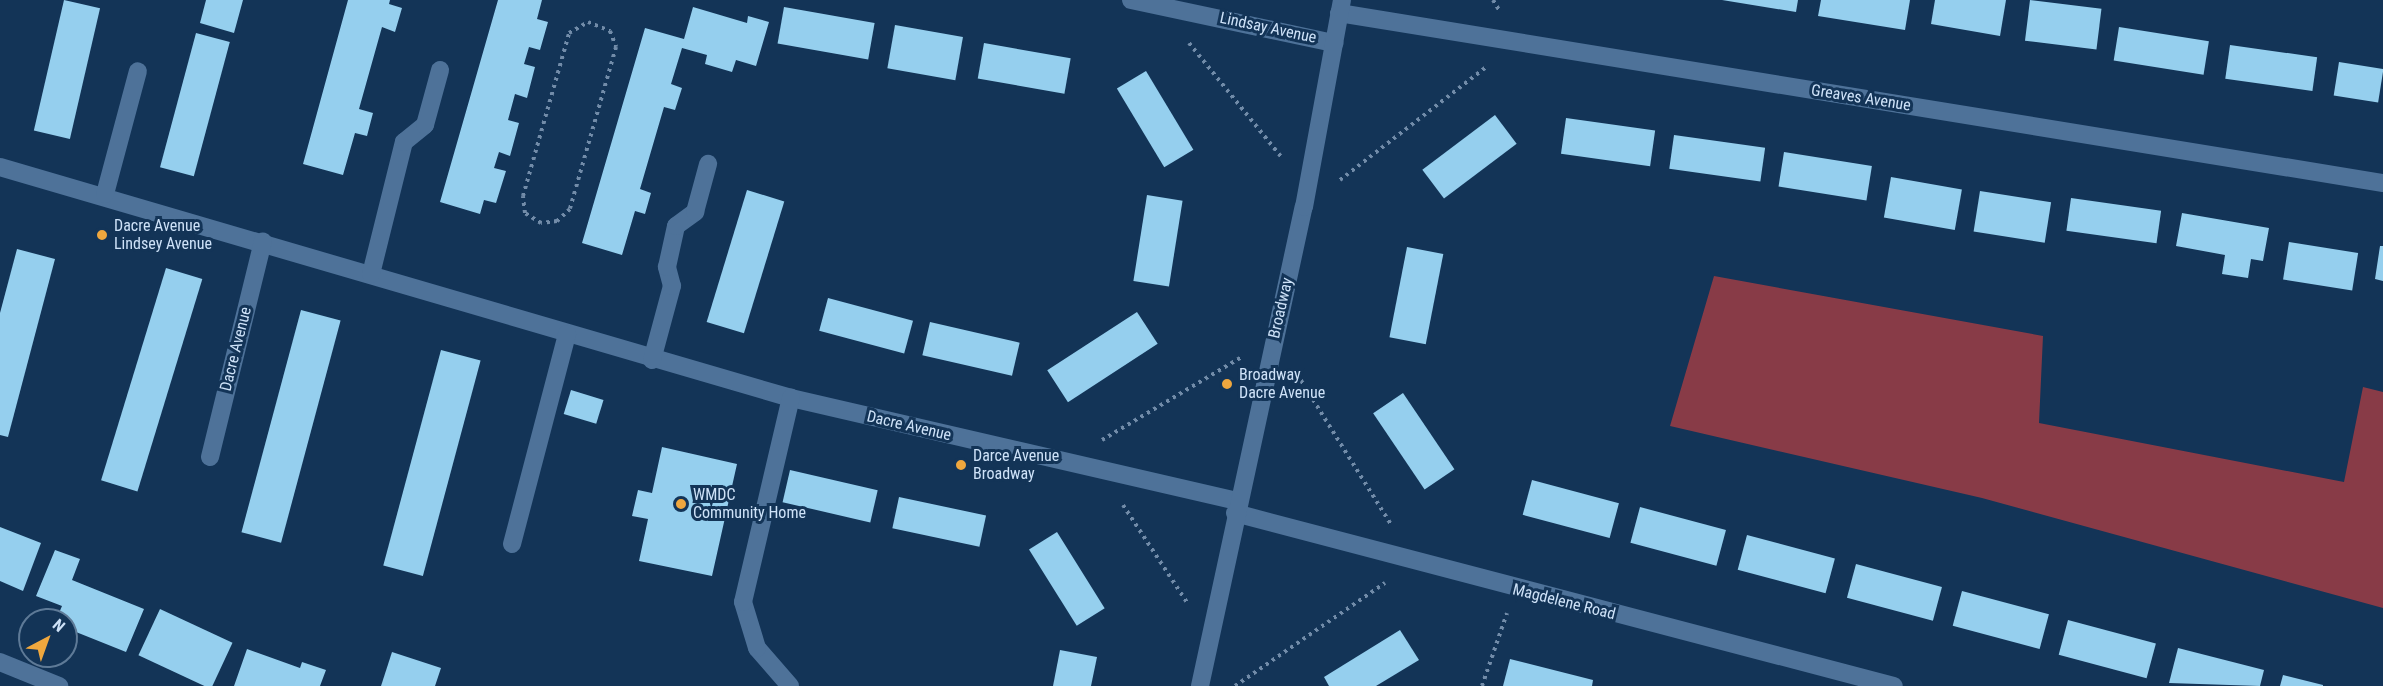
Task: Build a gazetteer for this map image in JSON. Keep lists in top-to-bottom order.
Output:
{
  "streets": {
    "street": [
      "Lindsay Avenue",
      "Greaves Avenue",
      "Broadway",
      "Dacre Avenue",
      "Magdelene Road"
    ]
  },
  "crossings": [
    ["Lindsay Avenue", "Broadway"],
    ["Greaves Avenue", "Broadway"],
    ["Broadway", "Dacre Avenue"],
    ["Broadway", "Magdelene Road"],
    ["Dacre Avenue", "Magdelene Road"]
  ],
  "places": [
    "Dacre Avenue Lindsey Avenue",
    "Broadway Dacre Avenue",
    "Darce Avenue Broadway",
    "WMDC Community Home"
  ],
  "north": "top right"
}
